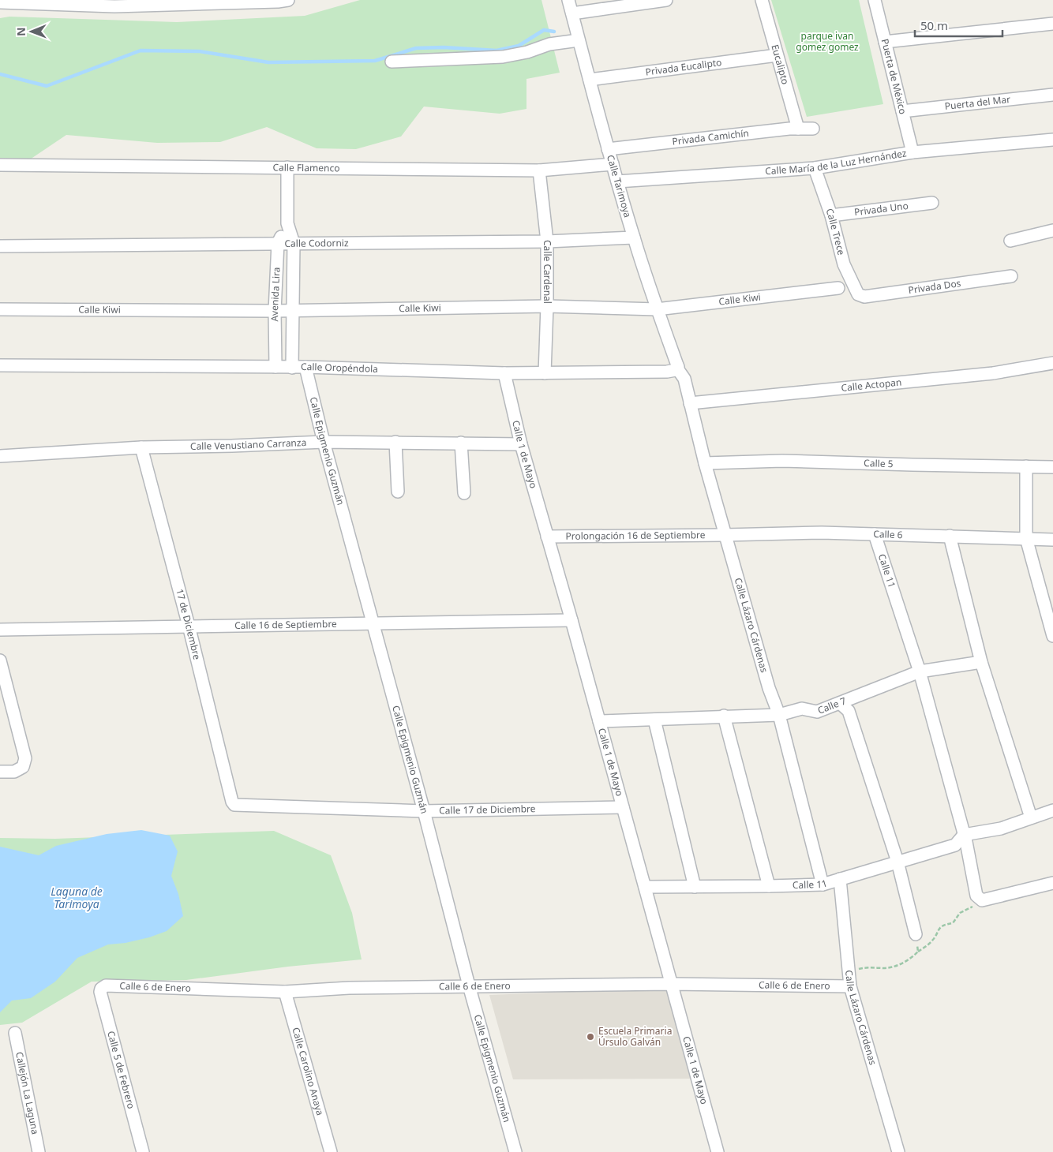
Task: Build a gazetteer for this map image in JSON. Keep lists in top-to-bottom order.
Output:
{
  "streets": {
    "street": [
      "Eucalipto",
      "Privada Eucalipto",
      "Puerta de México",
      "Puerta del Mar",
      "Privada Camichín",
      "Calle María de la Luz Hernández",
      "Calle Flamenco",
      "Calle Tarimoya",
      "Privada Uno",
      "Calle Trece",
      "Calle Codorniz",
      "Calle Cardenal",
      "Privada Dos",
      "Avenida Lira",
      "Calle Kiwi",
      "Calle Oropéndola",
      "Calle Actopan",
      "Calle Venustiano Carranza",
      "Calle Epigmenio Guzmán",
      "Calle 1 de Mayo",
      "Calle 5",
      "Calle 6",
      "Prolongación 16 de Septiembre",
      "Calle 11",
      "17 de Diciembre",
      "Calle 16 de Septiembre",
      "Calle Lázaro Cárdenas",
      "Calle 7",
      "Calle 17 de Diciembre",
      "Calle 6 de Enero",
      "Calle 5 de Febrero",
      "Calle Carolino Anaya",
      "Callejón La Laguna"
    ]
  },
  "crossings": [
    ["Eucalipto", "Privada Eucalipto"],
    ["Eucalipto", "Privada Camichín"],
    ["Privada Eucalipto", "Calle Tarimoya"],
    ["Puerta de México", "Puerta del Mar"],
    ["Puerta de México", "Calle María de la Luz Hernández"],
    ["Privada Camichín", "Calle Tarimoya"],
    ["Calle María de la Luz Hernández", "Calle Tarimoya"],
    ["Calle María de la Luz Hernández", "Calle Trece"],
    ["Calle Flamenco", "Calle Tarimoya"],
    ["Calle Flamenco", "Calle Cardenal"],
    ["Calle Flamenco", "Avenida Lira"],
    ["Calle Tarimoya", "Calle Codorniz"],
    ["Calle Tarimoya", "Calle Kiwi"],
    ["Calle Tarimoya", "Calle Oropéndola"],
    ["Calle Tarimoya", "Calle Lázaro Cárdenas"],
    ["Privada Uno", "Calle Trece"],
    ["Calle Trece", "Privada Dos"],
    ["Calle Codorniz", "Calle Cardenal"],
    ["Calle Codorniz", "Avenida Lira"],
    ["Calle Cardenal", "Calle Kiwi"],
    ["Calle Cardenal", "Calle Oropéndola"],
    ["Avenida Lira", "Calle Kiwi"],
    ["Avenida Lira", "Calle Oropéndola"],
    ["Calle Oropéndola", "Calle Epigmenio Guzmán"],
    ["Calle Oropéndola", "Calle 1 de Mayo"],
    ["Calle Oropéndola", "Calle Lázaro Cárdenas"],
    ["Calle Actopan", "Calle Lázaro Cárdenas"],
    ["Calle Venustiano Carranza", "Calle Epigmenio Guzmán"],
    ["Calle Venustiano Carranza", "Calle 1 de Mayo"],
    ["Calle Venustiano Carranza", "17 de Diciembre"],
    ["Calle Epigmenio Guzmán", "Calle 16 de Septiembre"],
    ["Calle Epigmenio Guzmán", "Calle 17 de Diciembre"],
    ["Calle Epigmenio Guzmán", "Calle 6 de Enero"],
    ["Calle 1 de Mayo", "Prolongación 16 de Septiembre"],
    ["Calle 1 de Mayo", "Calle 11"],
    ["Calle 1 de Mayo", "Calle 16 de Septiembre"],
    ["Calle 1 de Mayo", "Calle 7"],
    ["Calle 1 de Mayo", "Calle 17 de Diciembre"],
    ["Calle 1 de Mayo", "Calle 6 de Enero"],
    ["Calle 5", "Calle Lázaro Cárdenas"],
    ["Calle 6", "Prolongación 16 de Septiembre"],
    ["Calle 6", "Calle 11"],
    ["Calle 6", "Calle Lázaro Cárdenas"],
    ["Prolongación 16 de Septiembre", "Calle Lázaro Cárdenas"],
    ["Calle 11", "Calle Lázaro Cárdenas"],
    ["Calle 11", "Calle 7"],
    ["17 de Diciembre", "Calle 16 de Septiembre"],
    ["17 de Diciembre", "Calle 17 de Diciembre"],
    ["Calle Lázaro Cárdenas", "Calle 7"],
    ["Calle Lázaro Cárdenas", "Calle 6 de Enero"],
    ["Calle 6 de Enero", "Calle 5 de Febrero"],
    ["Calle 6 de Enero", "Calle Carolino Anaya"]
  ],
  "water": ["Laguna de Tarimoya"],
  "parks": ["parque ivan gomez gomez"],
  "places": ["Escuela Primaria Úrsulo Galván"],
  "scale_bar": "50 m",
  "north": "left"
}
